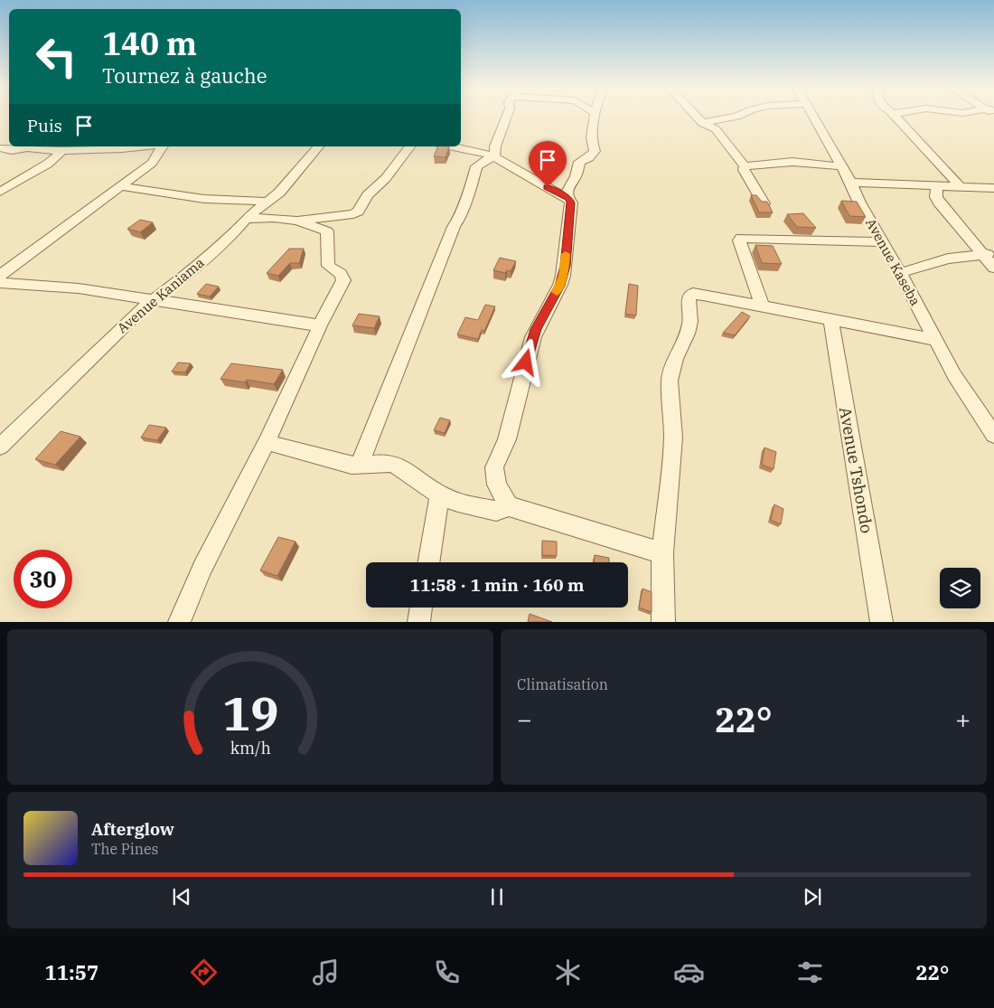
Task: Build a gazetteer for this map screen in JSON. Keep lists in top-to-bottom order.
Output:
{
  "streets": {
    "street": ["Avenue Kaseba", "Avenue Kaniama", "Avenue Tshondo"]
  },
  "page": {
    "turn": ["140 m", "Tournez à gauche"],
    "then": "Puis",
    "limit": "30",
    "trip": "11:58 · 1 min · 160 m",
    "tile": "Climatisation",
    "heat": ["−", "22°", "+"],
    "song": ["Afterglow", "The Pines"],
    "tabs": ["11:57", "22°"],
    "gauge": ["19", "km/h"]
  }
}
